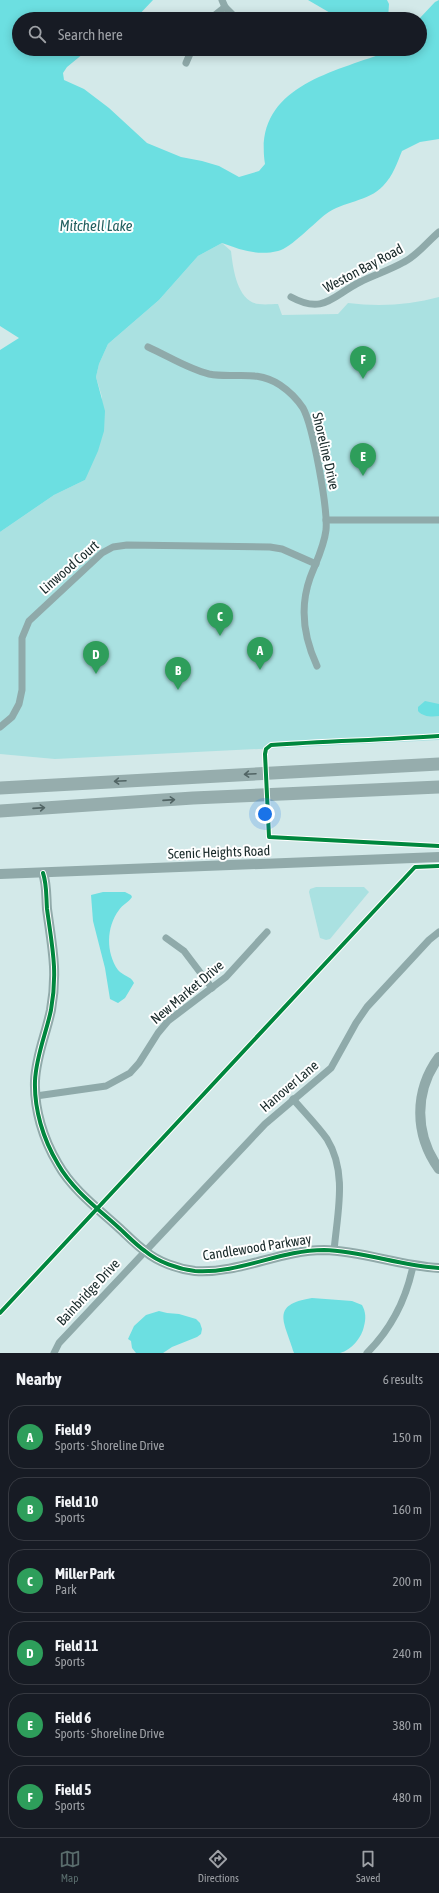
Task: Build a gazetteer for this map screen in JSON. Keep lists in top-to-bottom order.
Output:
{
  "streets": {
    "street": [
      "Weston Bay Road",
      "Shoreline Drive",
      "Linwood Court",
      "Scenic Heights Road",
      "New Market Drive",
      "Hanover Lane",
      "Candlewood Parkway",
      "Bainbridge Drive"
    ]
  },
  "crossings": [
    ["Shoreline Drive", "Linwood Court"],
    ["Scenic Heights Road", "Candlewood Parkway"],
    ["New Market Drive", "Candlewood Parkway"],
    ["Hanover Lane", "Candlewood Parkway"],
    ["Hanover Lane", "Bainbridge Drive"],
    ["Candlewood Parkway", "Bainbridge Drive"]
  ],
  "water": ["Mitchell Lake"],
  "page": {
    "search": "Search here",
    "pins": [
      "F",
      "E",
      "C",
      "A",
      "D",
      "B"
    ],
    "heading": ["Nearby", "6 results"],
    "list": [
      {
        "mark": "A",
        "name": "Field 9",
        "note": "Sports · Shoreline Drive",
        "value": "150 m"
      },
      {
        "mark": "B",
        "name": "Field 10",
        "note": "Sports",
        "value": "160 m"
      },
      {
        "mark": "C",
        "name": "Miller Park",
        "note": "Park",
        "value": "200 m"
      },
      {
        "mark": "D",
        "name": "Field 11",
        "note": "Sports",
        "value": "240 m"
      },
      {
        "mark": "E",
        "name": "Field 6",
        "note": "Sports · Shoreline Drive",
        "value": "380 m"
      },
      {
        "mark": "F",
        "name": "Field 5",
        "note": "Sports",
        "value": "480 m"
      }
    ],
    "nav": ["Map", "Directions", "Saved"]
  }
}
